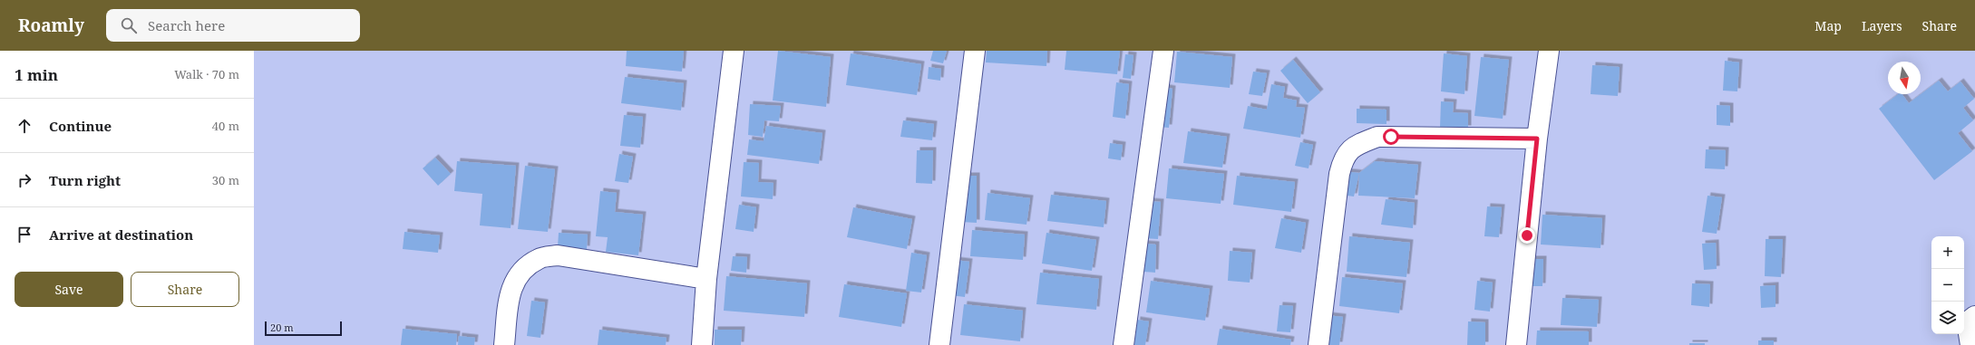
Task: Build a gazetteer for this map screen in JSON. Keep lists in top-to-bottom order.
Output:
{
  "scale_bar": "20 m",
  "north": "bottom",
  "page": {
    "header": "Roamly",
    "search": "Search here",
    "nav": ["Map", "Layers", "Share"],
    "heading": ["1 min", "Walk · 70 m"],
    "list": [
      ["Continue", "40 m"],
      ["Turn right", "30 m"],
      "Arrive at destination"
    ],
    "map_buttons": ["+", "−"],
    "buttons": ["Save", "Share"],
    "scale": "20 m"
  }
}
